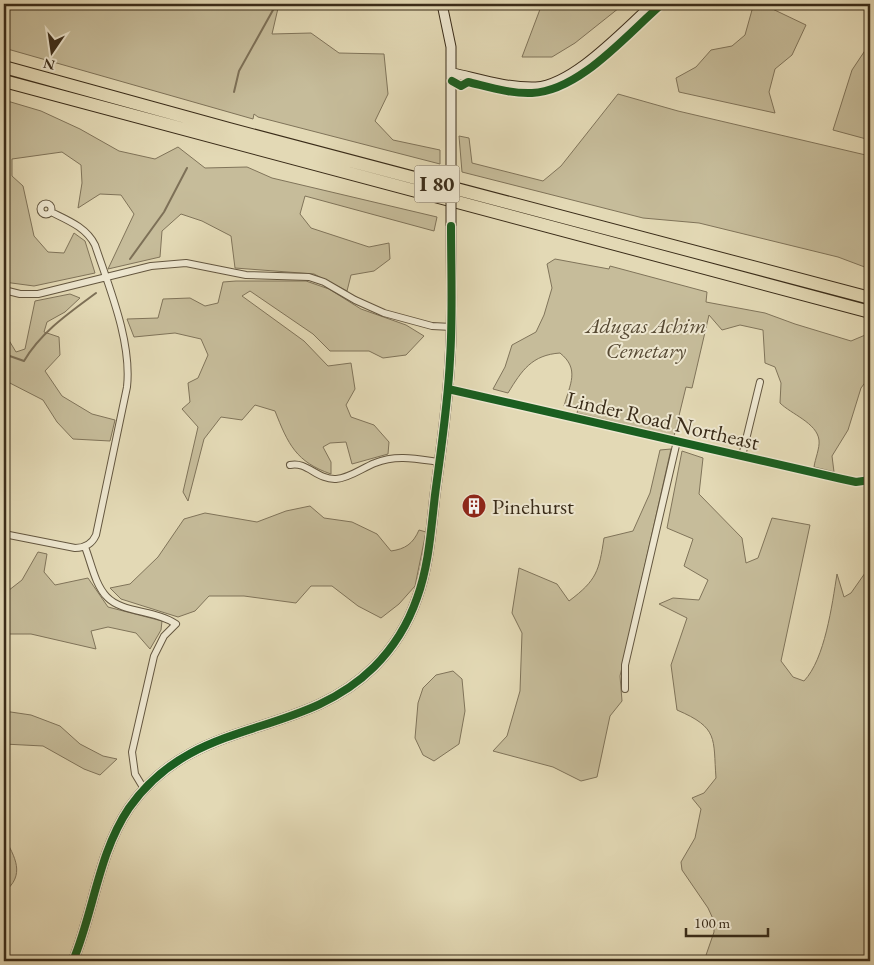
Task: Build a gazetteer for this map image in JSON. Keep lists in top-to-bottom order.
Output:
{
  "streets": {
    "highway": ["I 80"],
    "street": ["Linder Road Northeast"]
  },
  "parks": ["Adugas Achim Cemetary"],
  "places": {
    "building": ["Pinehurst"]
  },
  "scale_bar": "100 m",
  "north": "bottom"
}
